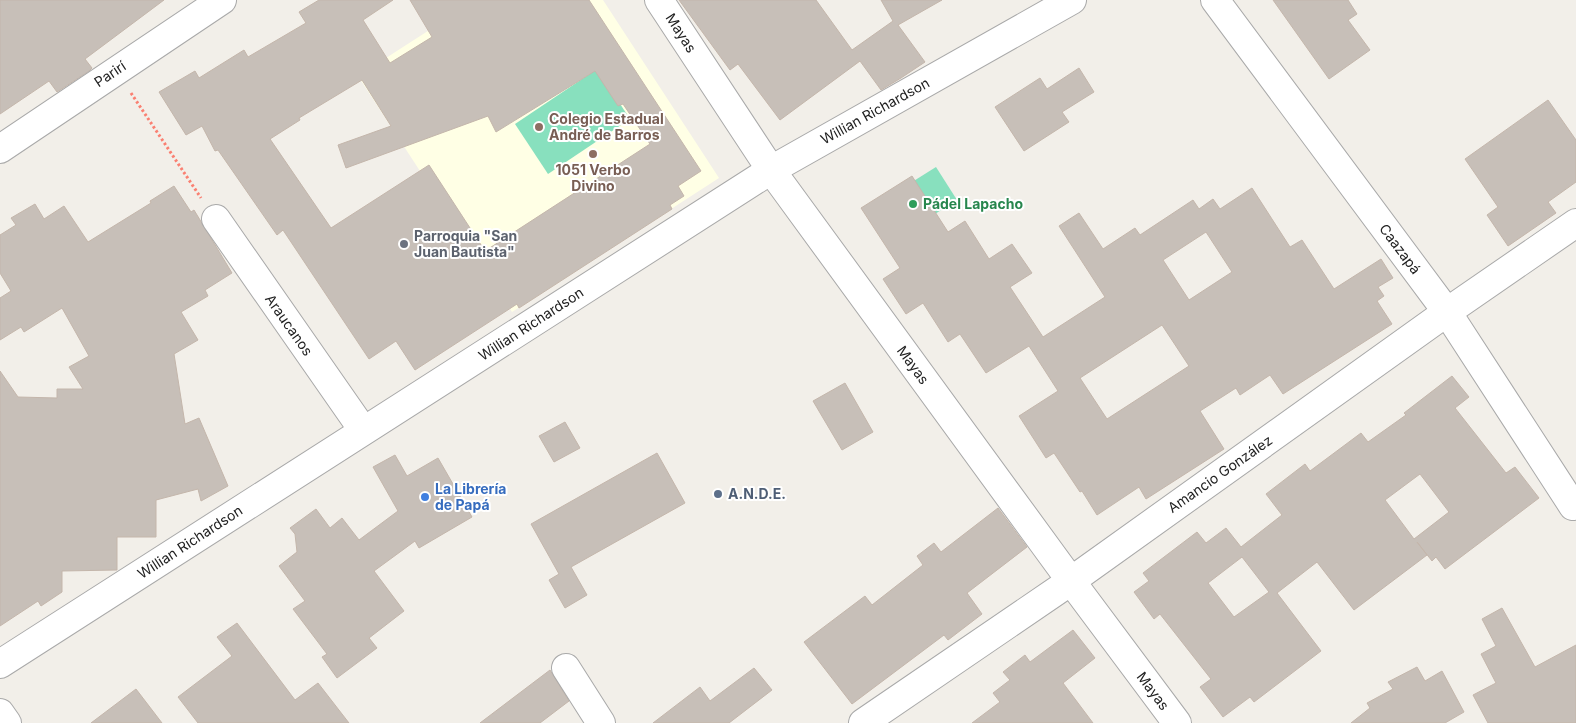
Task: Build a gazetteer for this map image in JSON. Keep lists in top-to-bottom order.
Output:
{
  "streets": {
    "street": [
      "Mayas",
      "Parirí",
      "Willian Richardson",
      "Caazapá",
      "Araucanos",
      "Amancio González"
    ]
  },
  "crossings": [
    ["Mayas", "Willian Richardson"],
    ["Mayas", "Amancio González"],
    ["Willian Richardson", "Araucanos"],
    ["Caazapá", "Amancio González"]
  ],
  "places": [
    "Colegio Estadual André de Barros",
    "1051 Verbo Divino",
    "Pádel Lapacho",
    "Parroquia \"San Juan Bautista\"",
    "A.N.D.E.",
    "La Librería de Papá"
  ]
}
